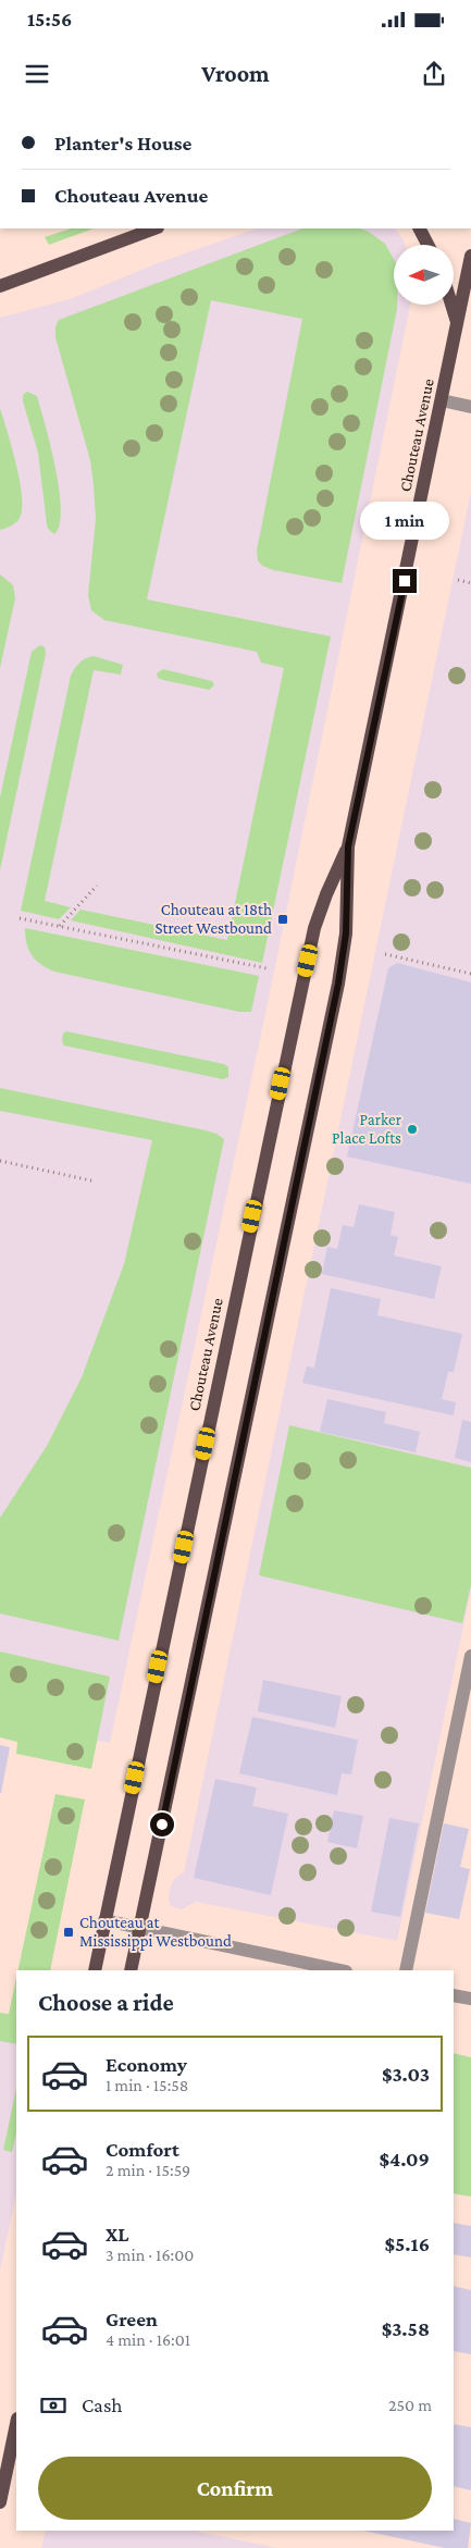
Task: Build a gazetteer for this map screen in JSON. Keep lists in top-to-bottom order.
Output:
{
  "streets": {
    "main road": ["Chouteau Avenue"]
  },
  "places": {
    "transit": ["Chouteau at 18th Street Westbound", "Chouteau at Mississippi Westbound"],
    "other": ["Parker Place Lofts"]
  },
  "north": "left",
  "page": {
    "status": "15:56",
    "header": "Vroom",
    "banner": ["Planter's House", "Chouteau Avenue"],
    "bubble": "1 min",
    "heading": "Choose a ride",
    "list": [
      {
        "name": "Economy",
        "note": "1 min · 15:58",
        "value": "$3.03"
      },
      {
        "name": "Comfort",
        "note": "2 min · 15:59",
        "value": "$4.09"
      },
      {
        "name": "XL",
        "note": "3 min · 16:00",
        "value": "$5.16"
      },
      {
        "name": "Green",
        "note": "4 min · 16:01",
        "value": "$3.58"
      }
    ],
    "pay": ["Cash", "250 m"],
    "buttons": "Confirm"
  }
}
